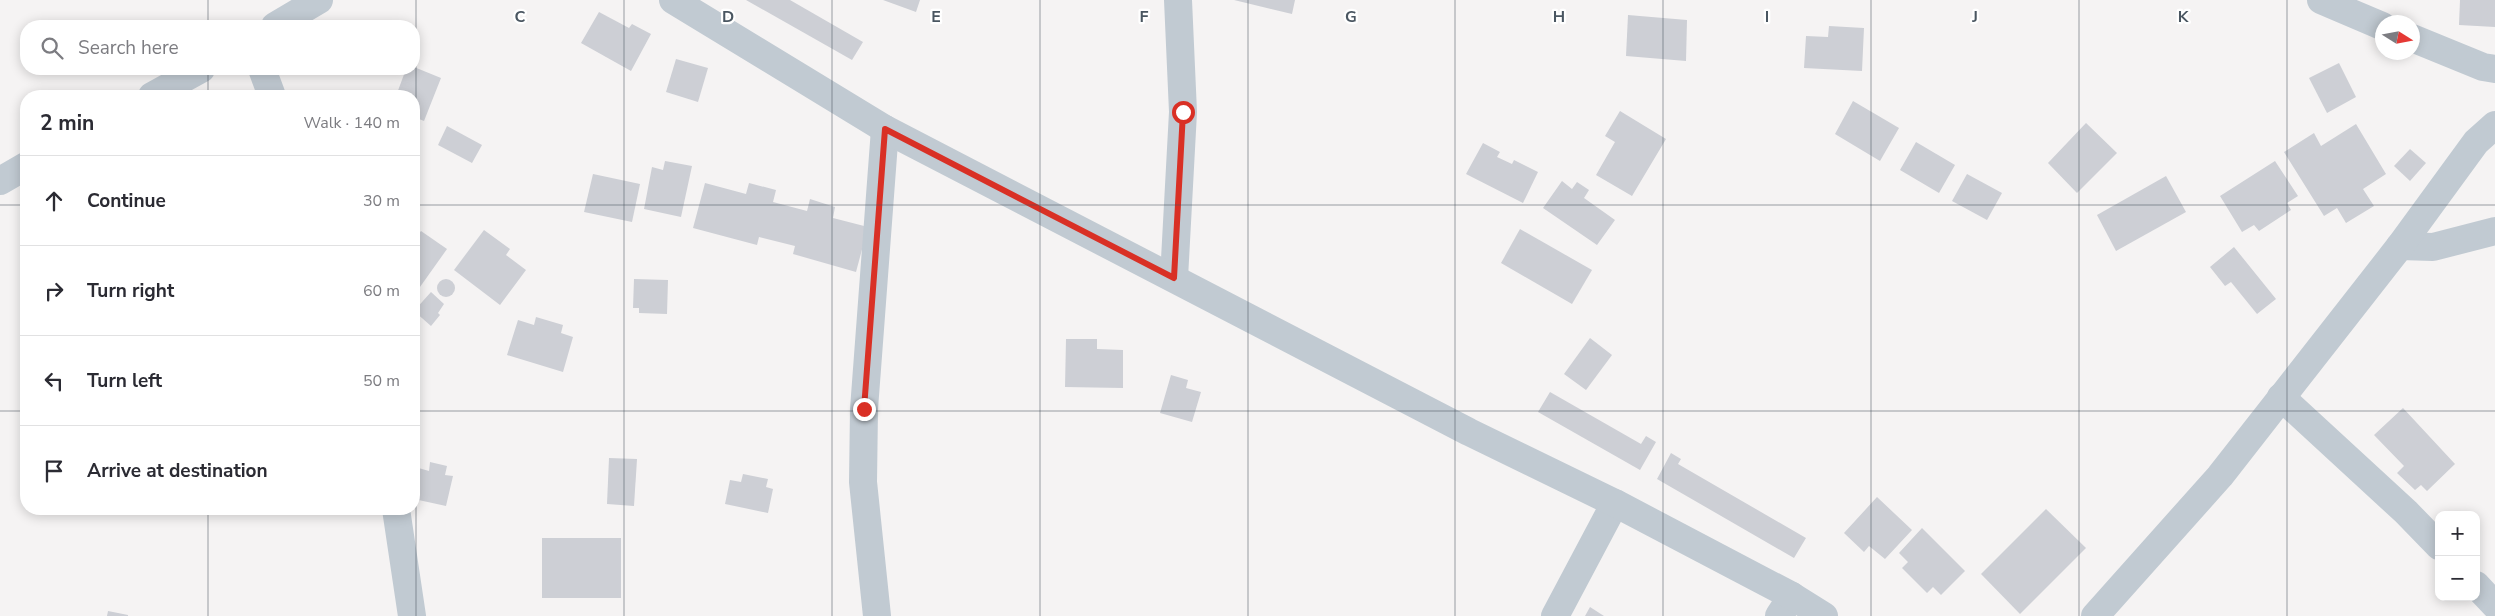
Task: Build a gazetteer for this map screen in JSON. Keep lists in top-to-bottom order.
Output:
{
  "north": "right",
  "page": {
    "search": "Search here",
    "heading": ["2 min", "Walk · 140 m"],
    "list": [
      ["Continue", "30 m"],
      ["Turn right", "60 m"],
      ["Turn left", "50 m"],
      "Arrive at destination"
    ],
    "map_buttons": ["+", "−"]
  },
  "grid": {
    "columns": [
      "C",
      "D",
      "E",
      "F",
      "G",
      "H",
      "I",
      "J",
      "K"
    ]
  }
}
